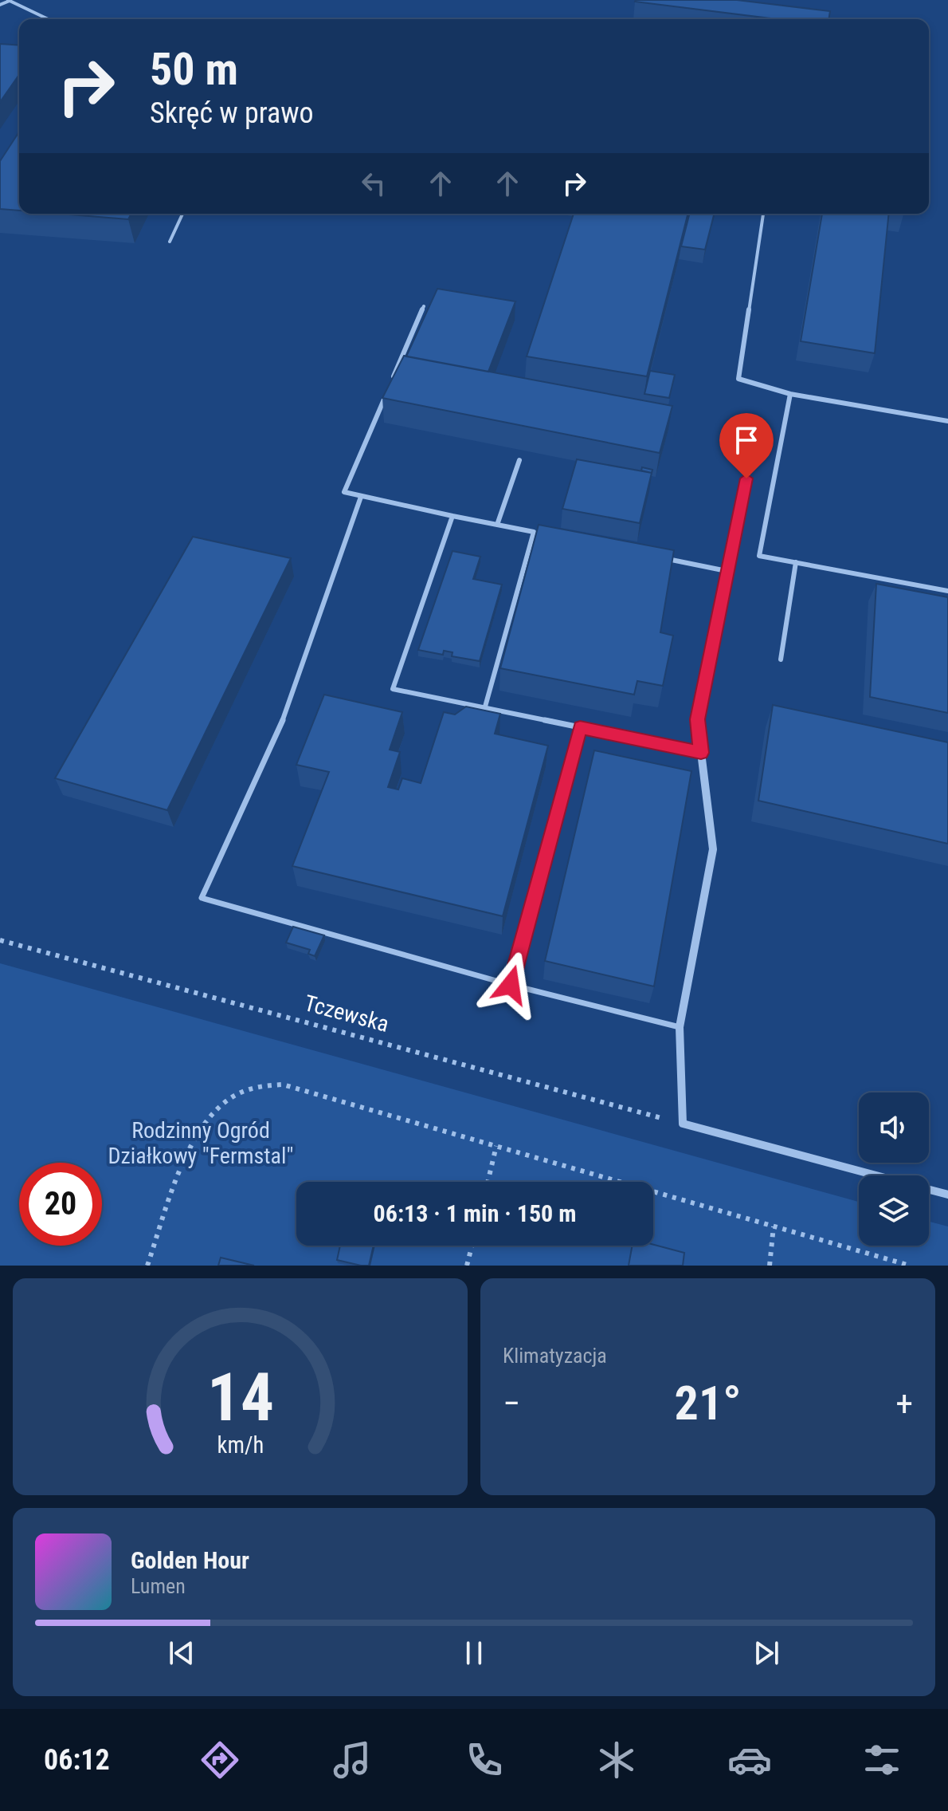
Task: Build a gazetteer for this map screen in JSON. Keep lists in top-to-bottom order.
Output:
{
  "streets": {
    "path": ["Tczewska"]
  },
  "parks": ["Rodzinny Ogród Działkowy \"Fermstal\""],
  "page": {
    "turn": ["50 m", "Skręć w prawo"],
    "limit": "20",
    "trip": "06:13 · 1 min · 150 m",
    "tile": "Klimatyzacja",
    "heat": ["−", "21°", "+"],
    "song": ["Golden Hour", "Lumen"],
    "tabs": "06:12",
    "gauge": ["14", "km/h"]
  }
}
